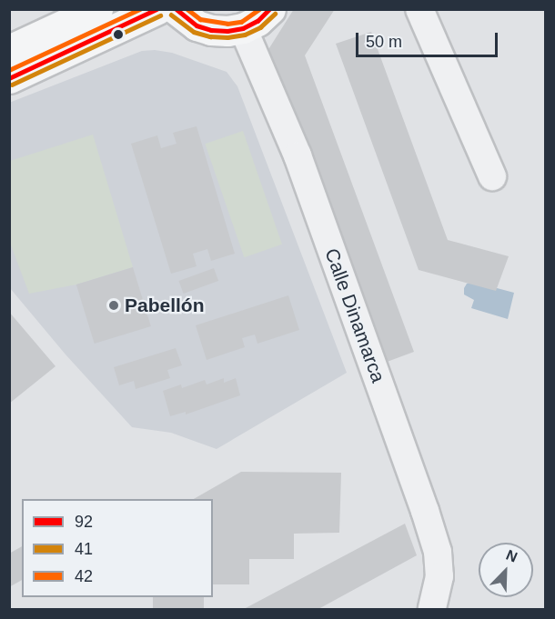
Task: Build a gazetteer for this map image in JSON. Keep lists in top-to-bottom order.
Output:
{
  "streets": {
    "street": ["Calle Dinamarca"]
  },
  "places": ["Pabellón"],
  "lines": ["transit line 92", "transit line 42", "transit line 41"],
  "legend": ["92", "41", "42"],
  "scale_bar": "50 m",
  "north": "top right"
}
